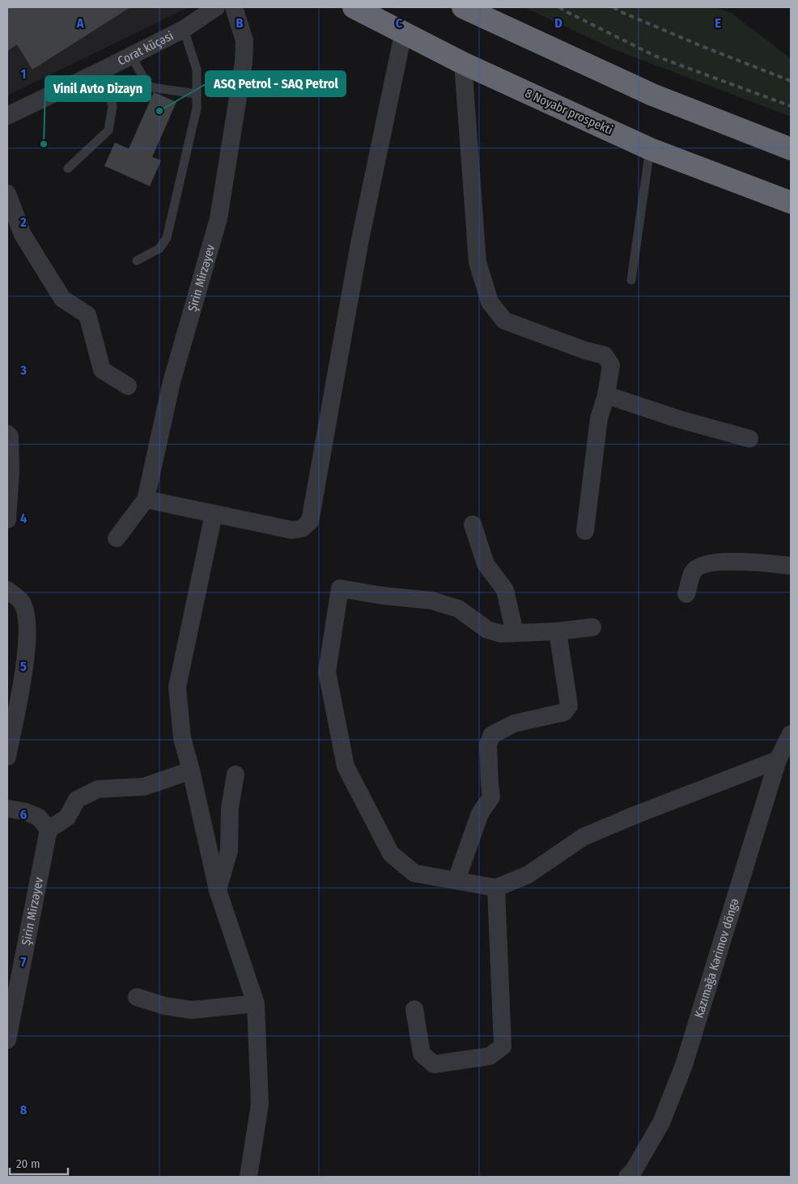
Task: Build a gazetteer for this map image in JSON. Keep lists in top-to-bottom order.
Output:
{
  "streets": {
    "highway": ["8 Noyabr prospekti"],
    "street": ["Corat küçəsi", "Şirin Mirzəyev", "Kazımağa Kərimov döngə"]
  },
  "places": ["ASQ Petrol - SAQ Petrol", "Vinil Avto Dizayn"],
  "scale_bar": "20 m",
  "grid": {
    "columns": [
      "A",
      "B",
      "C",
      "D",
      "E"
    ],
    "rows": [
      "1",
      "2",
      "3",
      "4",
      "5",
      "6",
      "7",
      "8"
    ]
  }
}
